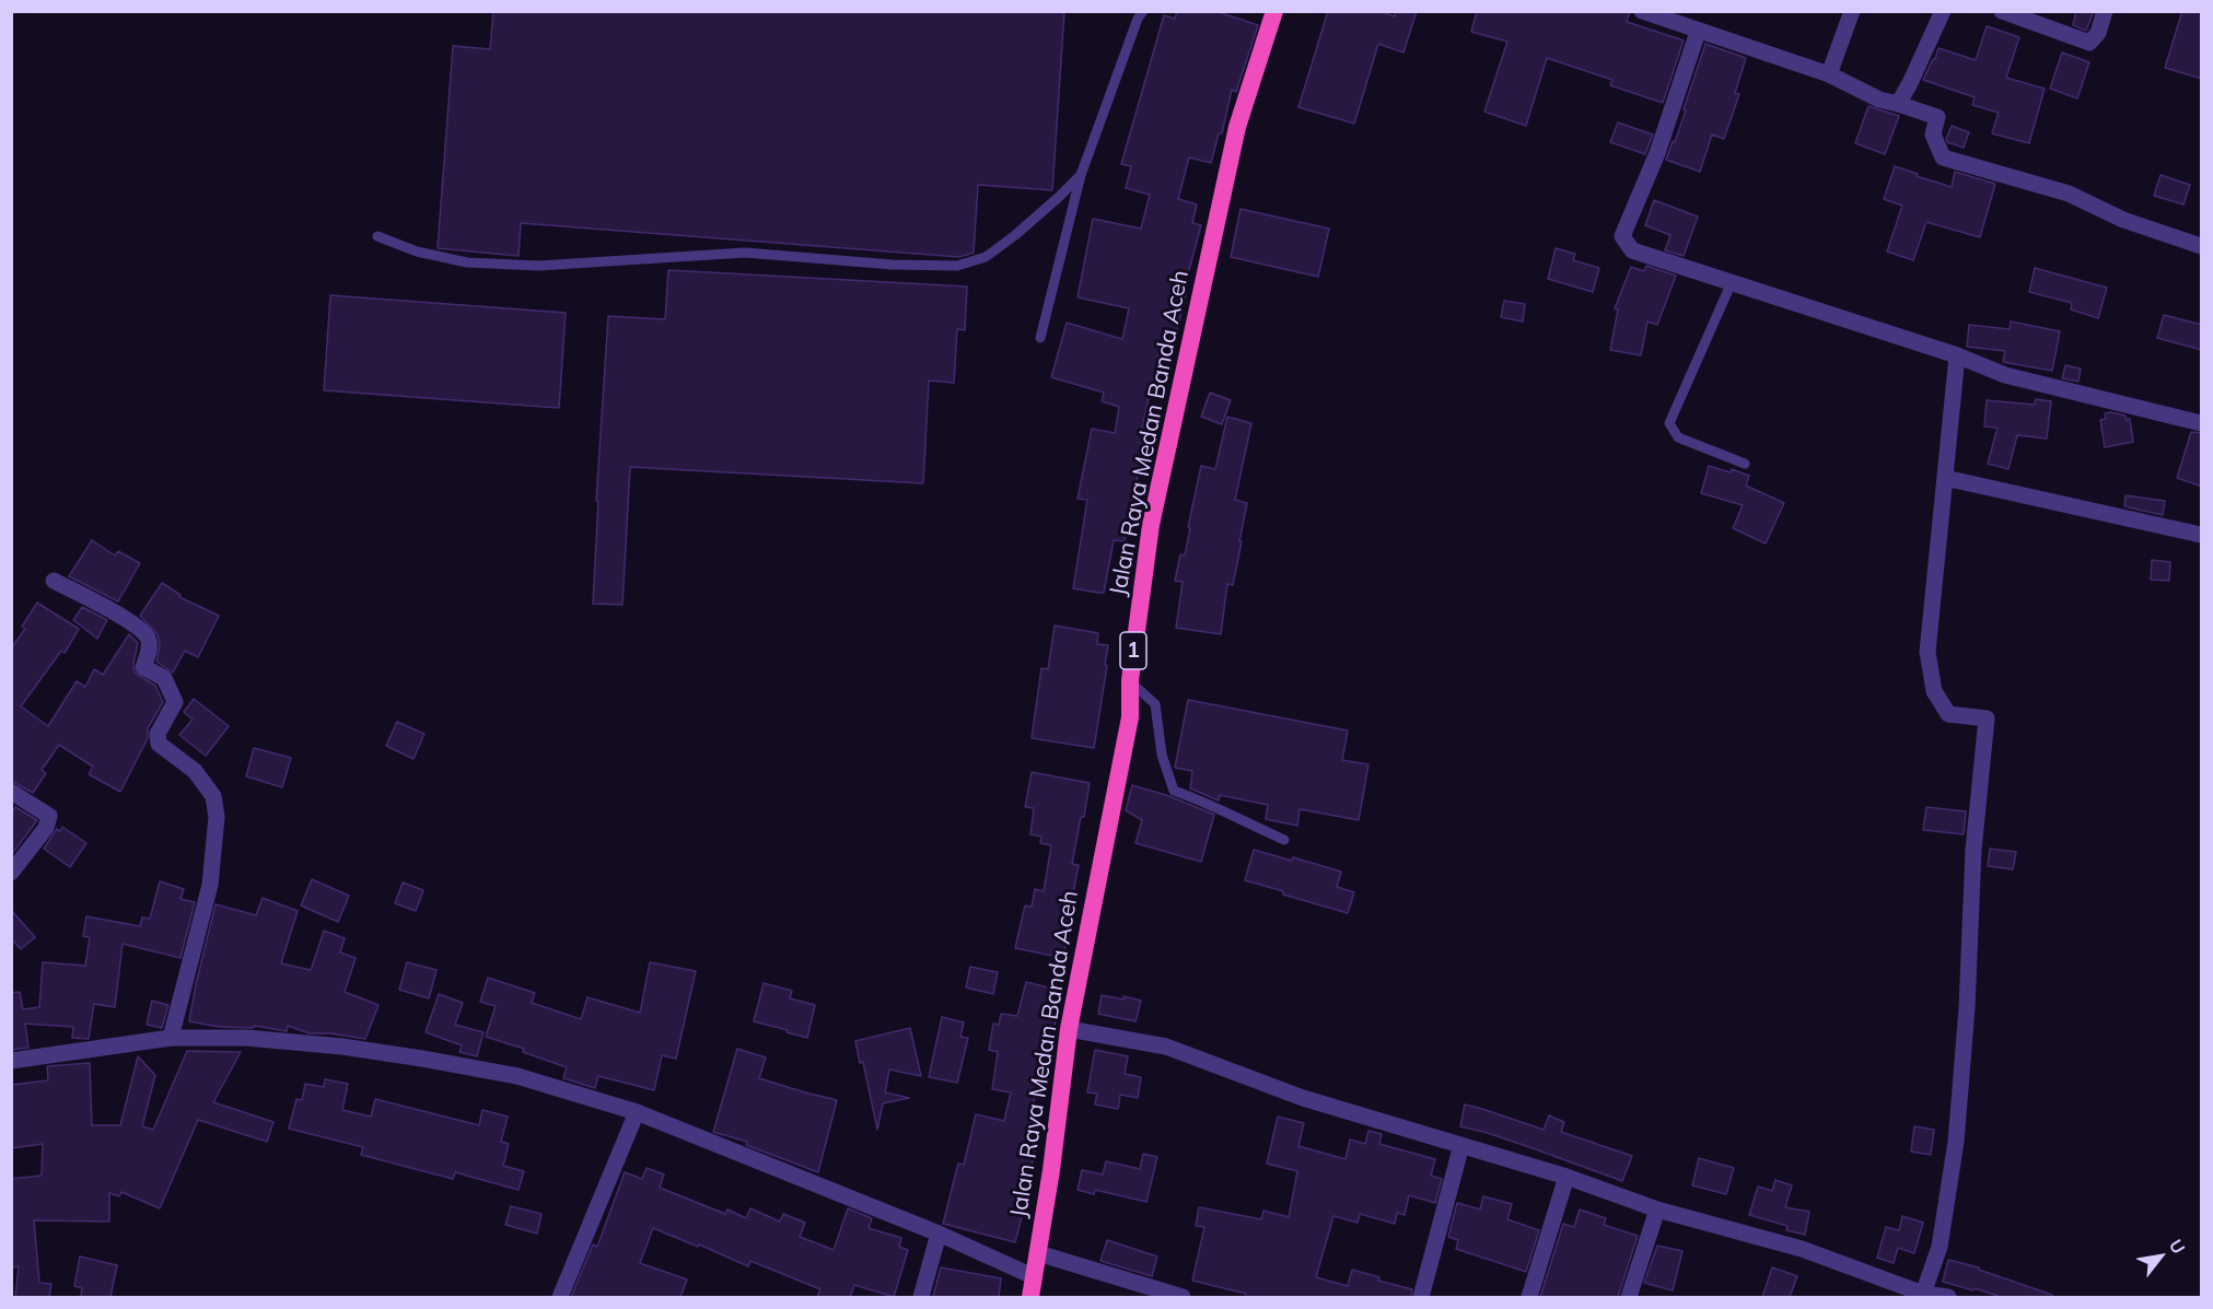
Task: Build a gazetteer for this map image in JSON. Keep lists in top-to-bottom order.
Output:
{
  "streets": {
    "highway": ["Jalan Raya Medan Banda Aceh", "1"]
  },
  "north": "top right"
}
